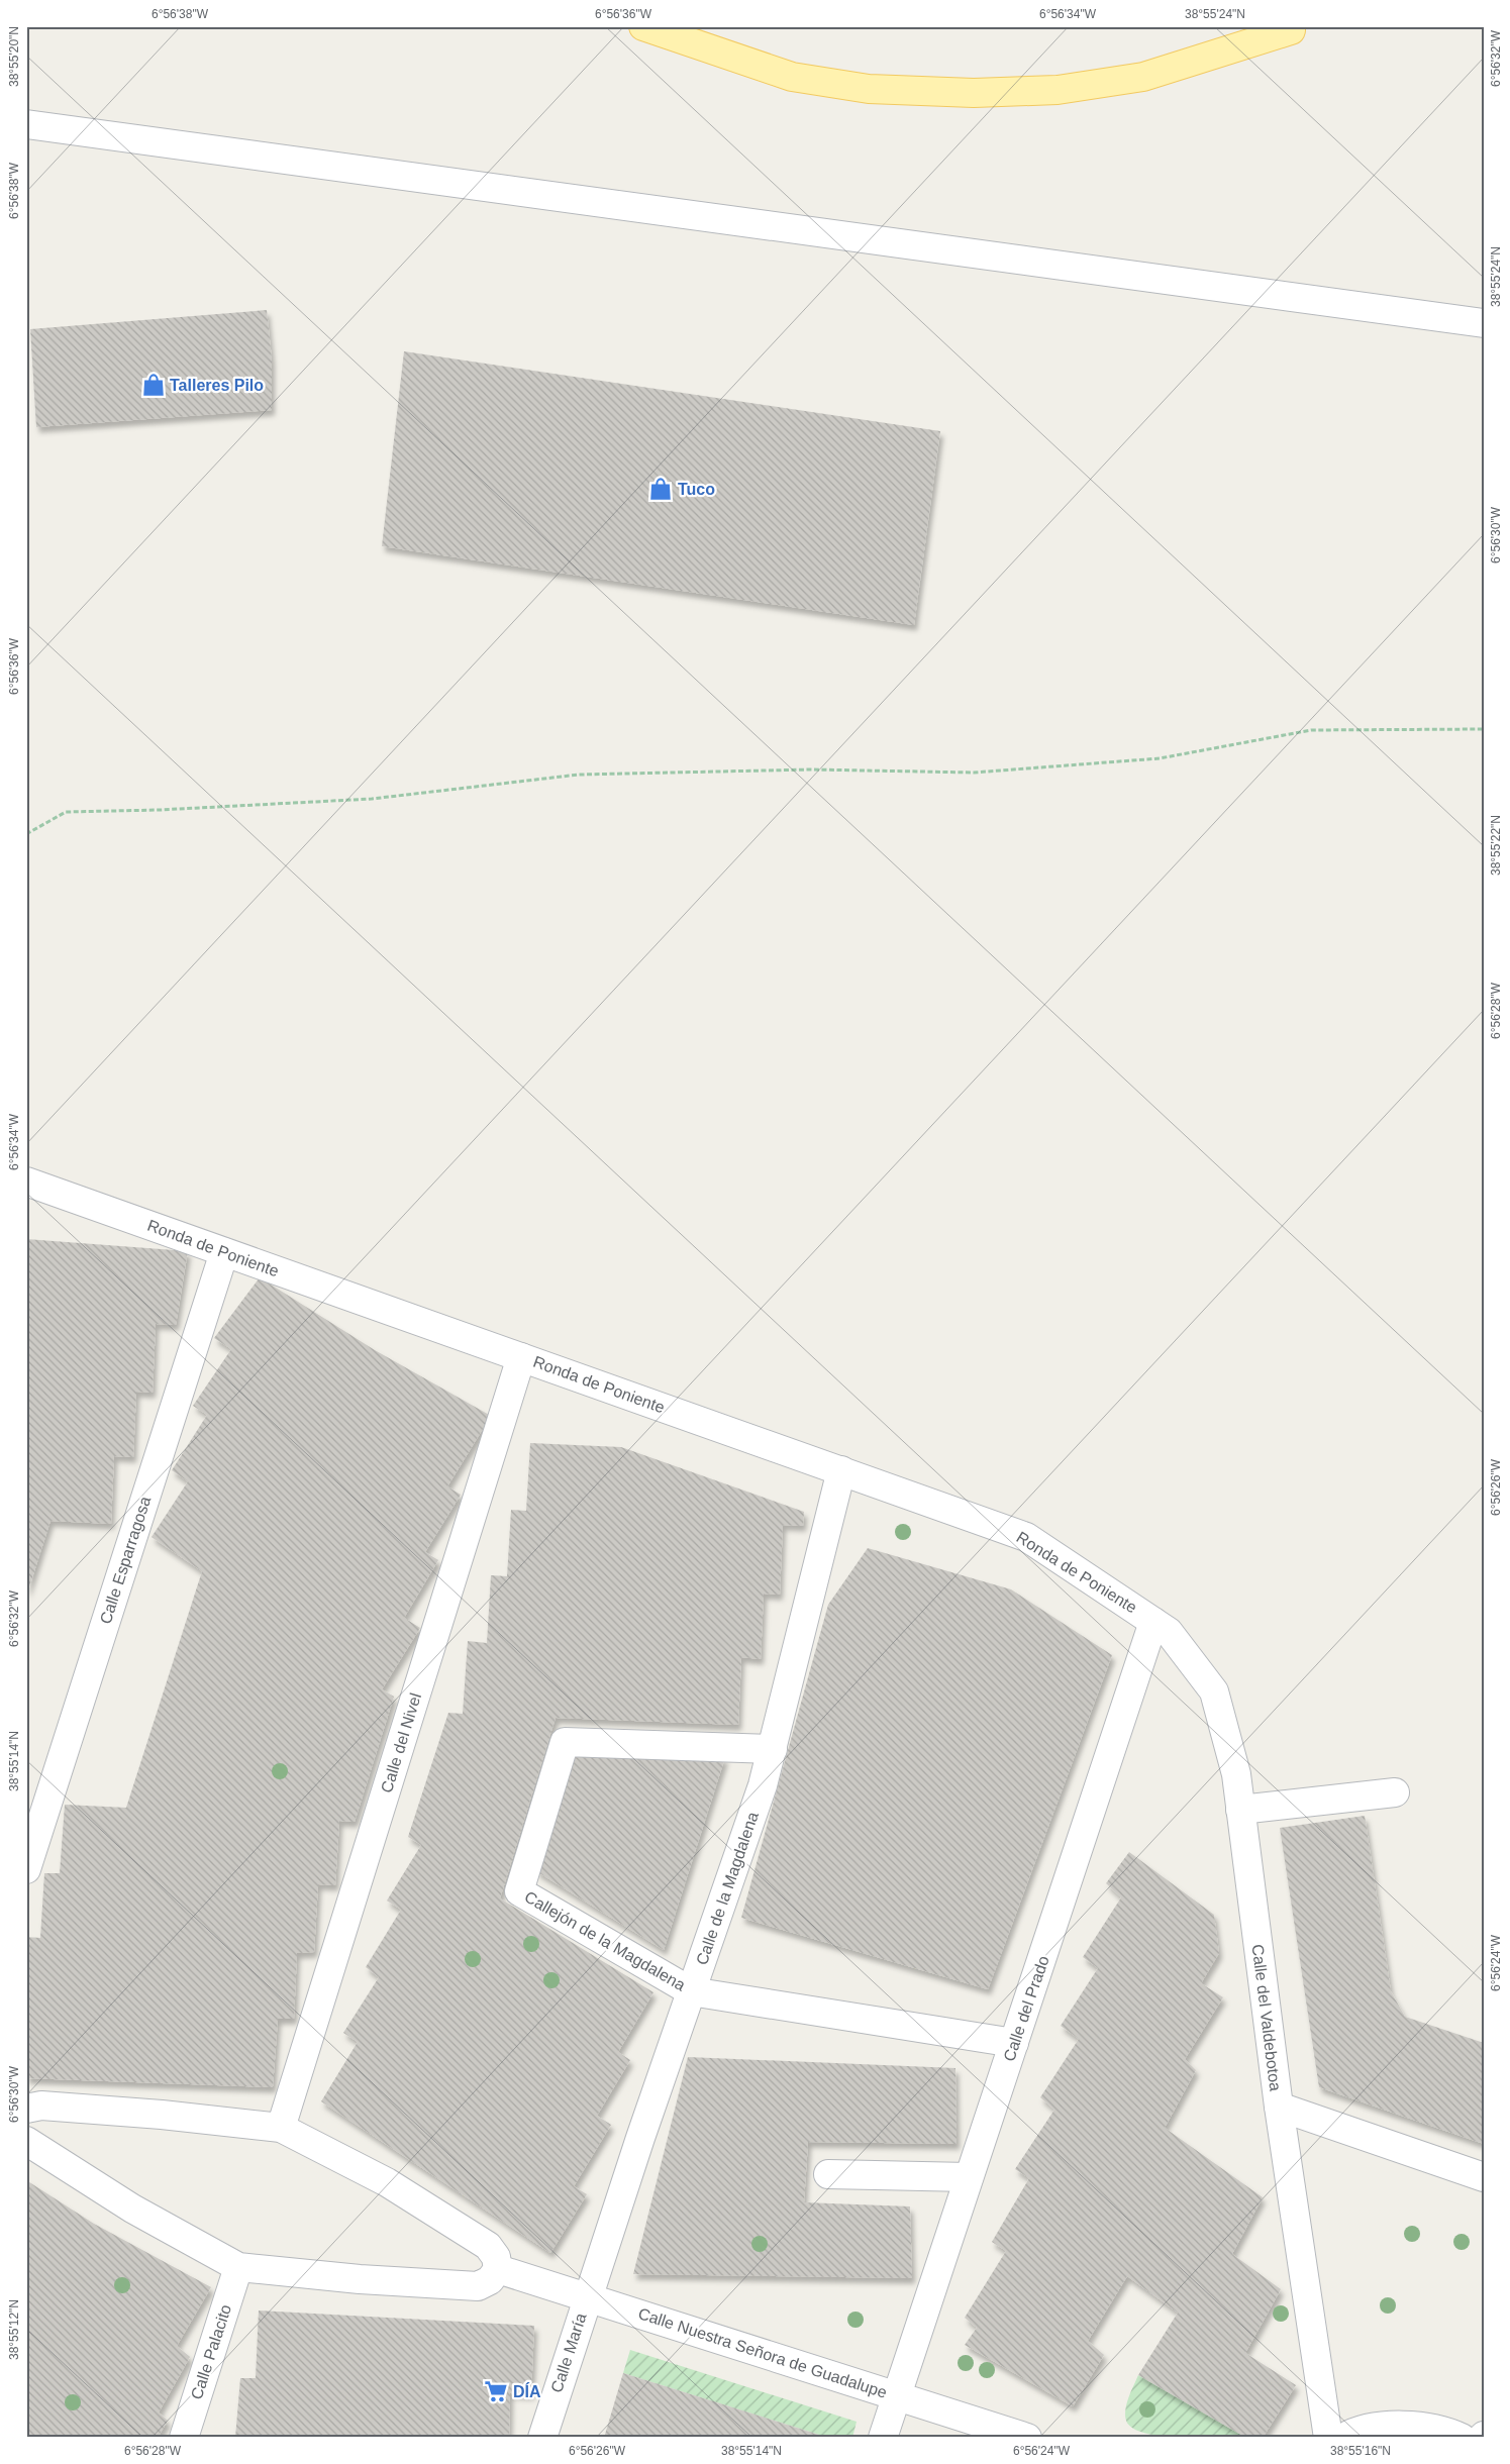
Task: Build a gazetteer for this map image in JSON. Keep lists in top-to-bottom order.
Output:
{
  "streets": {
    "street": [
      "Ronda de Poniente",
      "Calle Esparragosa",
      "Calle del Nivel",
      "Calle de la Magdalena",
      "Callejón de la Magdalena",
      "Calle del Prado",
      "Calle del Valdebotoa",
      "Calle Palacito",
      "Calle María",
      "Calle Nuestra Señora de Guadalupe"
    ]
  },
  "crossings": [
    ["Ronda de Poniente", "Calle Esparragosa"],
    ["Ronda de Poniente", "Calle del Nivel"],
    ["Ronda de Poniente", "Calle de la Magdalena"],
    ["Ronda de Poniente", "Calle del Prado"],
    ["Ronda de Poniente", "Calle del Valdebotoa"],
    ["Calle de la Magdalena", "Callejón de la Magdalena"],
    ["Calle de la Magdalena", "Calle María"],
    ["Calle de la Magdalena", "Calle Nuestra Señora de Guadalupe"],
    ["Calle del Prado", "Calle del Valdebotoa"],
    ["Calle del Prado", "Calle Nuestra Señora de Guadalupe"],
    ["Calle María", "Calle Nuestra Señora de Guadalupe"]
  ],
  "places": {
    "shop": ["Talleres Pilo", "Tuco"],
    "supermarket": ["DÍA"]
  },
  "coordinates": [
    "6°56'38\"W",
    "6°56'36\"W",
    "6°56'34\"W",
    "38°55'24\"N",
    "38°55'20\"N",
    "6°56'32\"W",
    "6°56'30\"W",
    "38°55'22\"N",
    "6°56'28\"W",
    "6°56'26\"W",
    "38°55'14\"N",
    "6°56'24\"W",
    "38°55'12\"N",
    "38°55'16\"N"
  ]
}
